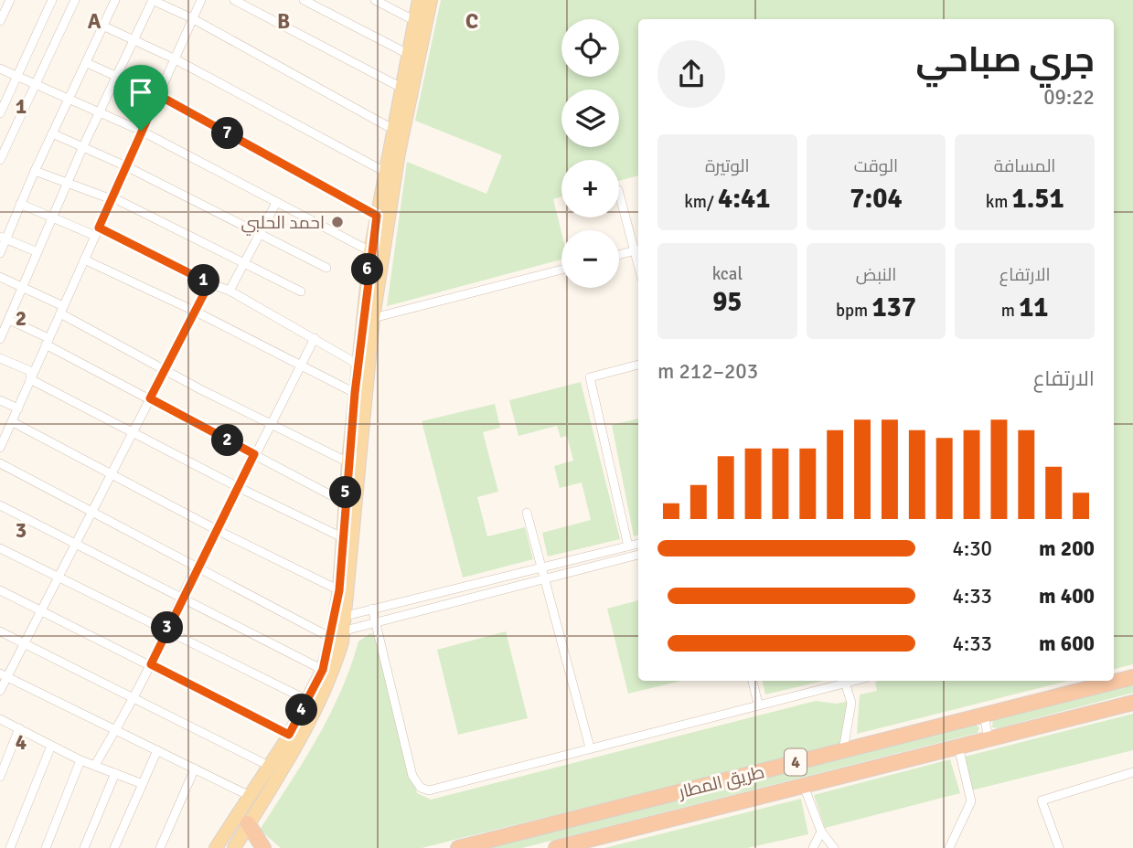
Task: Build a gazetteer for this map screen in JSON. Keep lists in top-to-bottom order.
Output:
{
  "streets": {
    "highway": ["4", "طريق المطار"]
  },
  "places": ["احمد الحلبي"],
  "page": {
    "map_buttons": ["+", "−"],
    "heading": ["جري صباحي", "09:22"],
    "pins": [
      "7",
      "6",
      "1",
      "2",
      "5",
      "3",
      "4"
    ],
    "stats": [
      ["المسافة", "1.51 km"],
      ["الوقت", "7:04"],
      ["الوتيرة", "4:41 /km"],
      ["الارتفاع", "11 m"],
      ["النبض", "137 bpm"],
      ["kcal", "95"]
    ],
    "chart": ["الارتفاع", "203–212 m"],
    "list": [
      {
        "name": "200 m",
        "note": "4:30"
      },
      {
        "name": "400 m",
        "note": "4:33"
      },
      {
        "name": "600 m",
        "note": "4:33"
      }
    ]
  },
  "grid": {
    "columns": ["A", "B", "C"],
    "rows": [
      "1",
      "2",
      "3",
      "4"
    ]
  }
}
